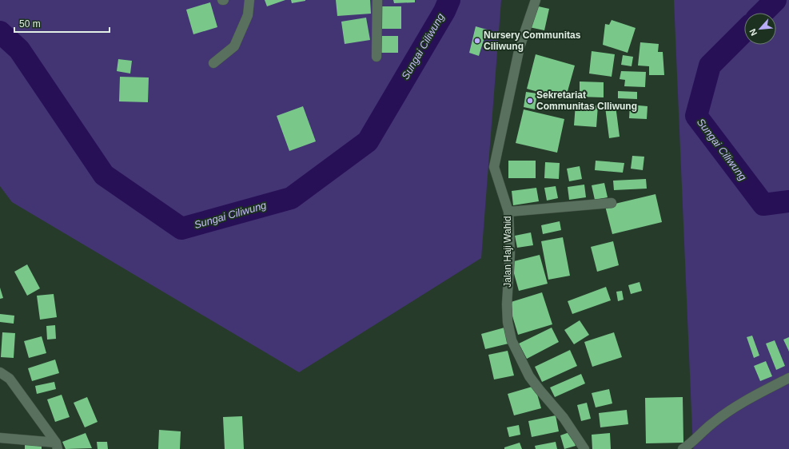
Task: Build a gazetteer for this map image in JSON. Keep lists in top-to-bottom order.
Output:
{
  "streets": {
    "street": ["Jalan Haji Wahid"]
  },
  "water": ["Sungai Ciliwung"],
  "places": ["Nursery Communitas Ciliwung", "Sekretariat Communitas CIliwung"],
  "scale_bar": "50 m",
  "north": "bottom left"
}
